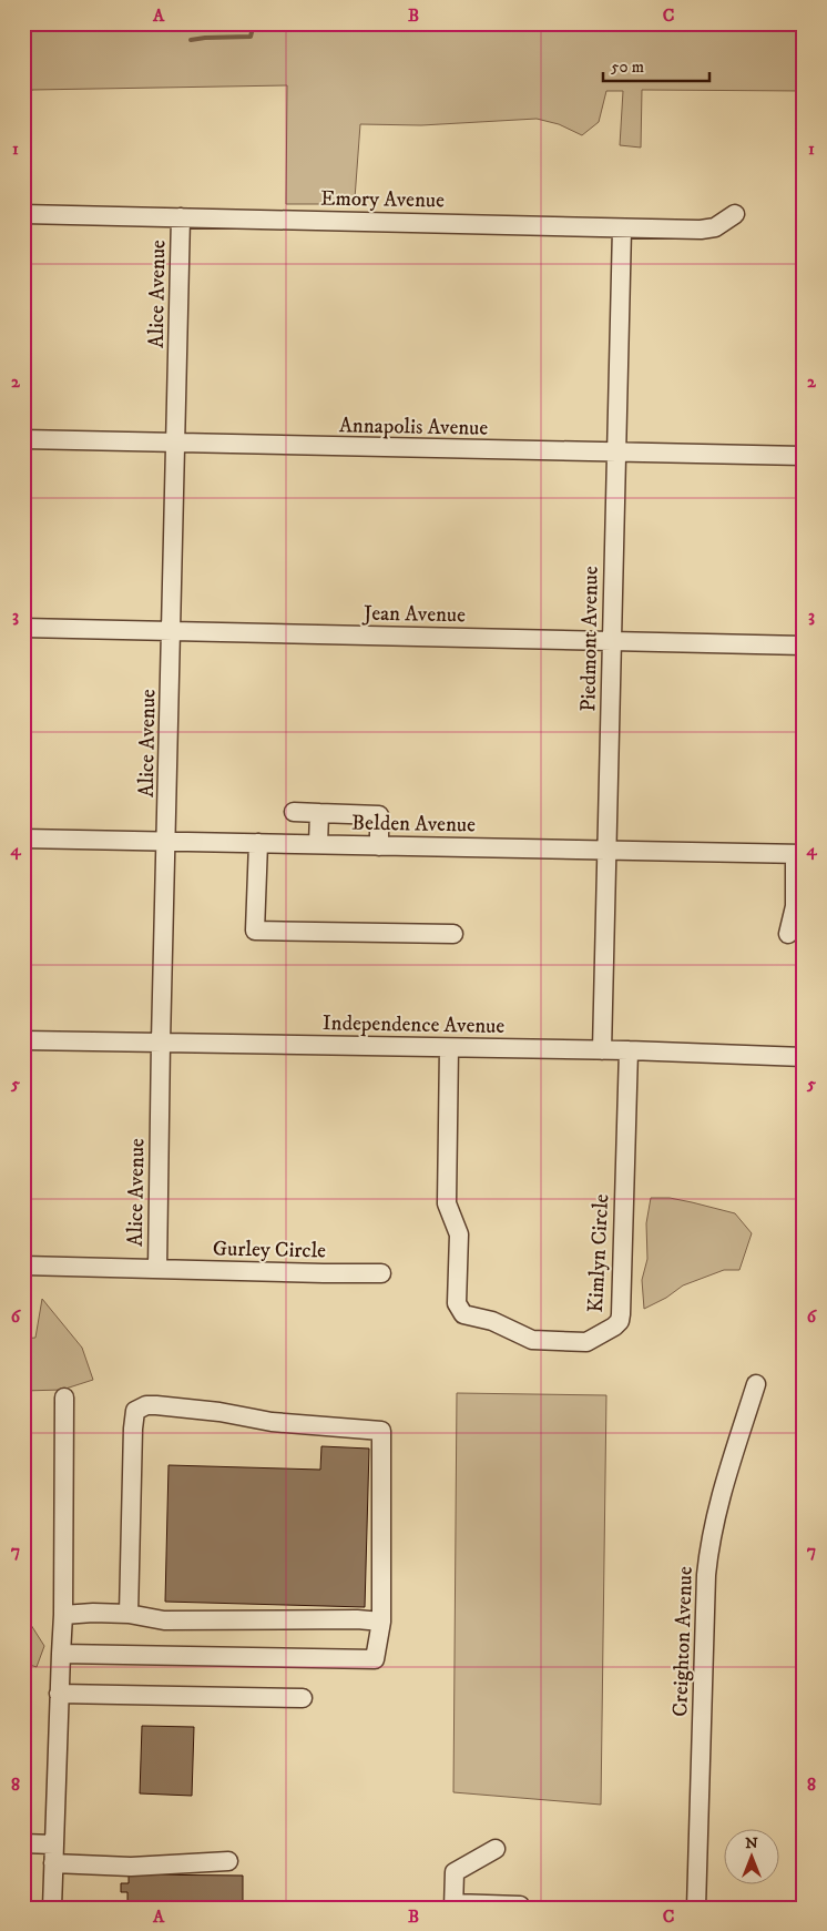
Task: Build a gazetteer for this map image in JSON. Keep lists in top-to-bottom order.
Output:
{
  "streets": {
    "street": [
      "Emory Avenue",
      "Alice Avenue",
      "Annapolis Avenue",
      "Jean Avenue",
      "Piedmont Avenue",
      "Belden Avenue",
      "Independence Avenue",
      "Gurley Circle",
      "Kimlyn Circle",
      "Creighton Avenue"
    ]
  },
  "crossings": [
    ["Emory Avenue", "Alice Avenue"],
    ["Emory Avenue", "Piedmont Avenue"],
    ["Alice Avenue", "Annapolis Avenue"],
    ["Alice Avenue", "Jean Avenue"],
    ["Alice Avenue", "Belden Avenue"],
    ["Alice Avenue", "Independence Avenue"],
    ["Alice Avenue", "Gurley Circle"],
    ["Annapolis Avenue", "Piedmont Avenue"],
    ["Jean Avenue", "Piedmont Avenue"],
    ["Piedmont Avenue", "Belden Avenue"],
    ["Piedmont Avenue", "Independence Avenue"],
    ["Independence Avenue", "Kimlyn Circle"]
  ],
  "scale_bar": "50 m",
  "north": "top",
  "grid": {
    "columns": ["A", "B", "C"],
    "rows": [
      "1",
      "2",
      "3",
      "4",
      "5",
      "6",
      "7",
      "8"
    ]
  }
}
